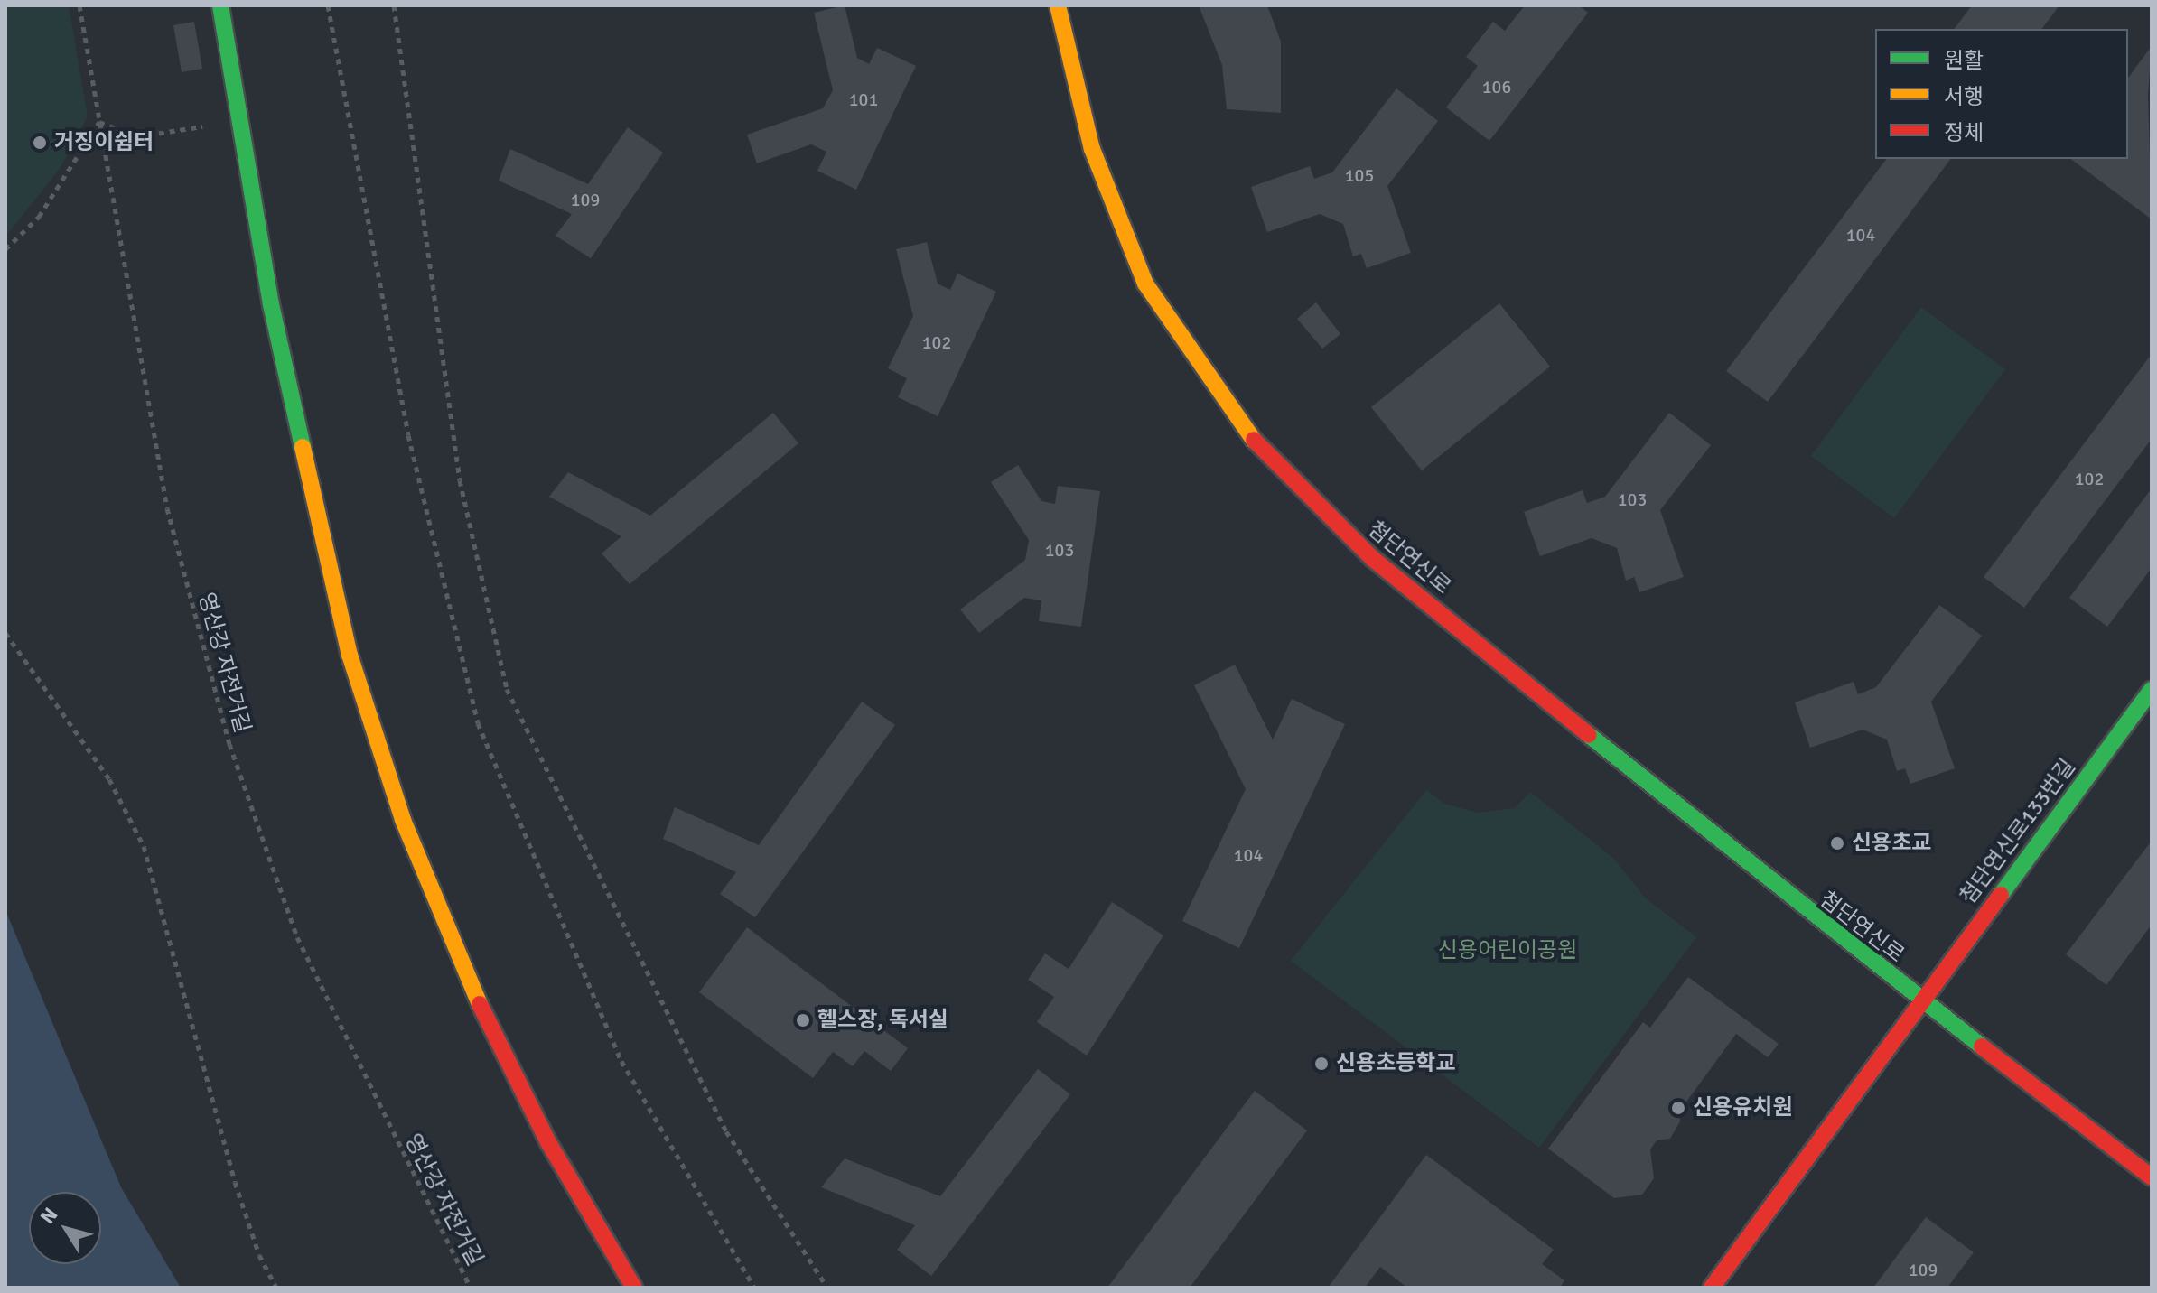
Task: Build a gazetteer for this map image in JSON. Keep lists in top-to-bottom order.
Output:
{
  "streets": {
    "street": ["첨단연신로", "첨단연신로133번길"],
    "path": ["영산강 자전거길"]
  },
  "crossings": [
    ["첨단연신로", "첨단연신로133번길"]
  ],
  "parks": ["신용어린이공원"],
  "places": [
    "거징이쉼터",
    "신용초교",
    "헬스장, 독서실",
    "신용초등학교",
    "신용유치원"
  ],
  "house_numbers": [
    "106",
    "101",
    "105",
    "109",
    "104",
    "102",
    "102",
    "103",
    "103",
    "104",
    "109"
  ],
  "legend": ["원활", "서행", "정체"],
  "north": "top left"
}
